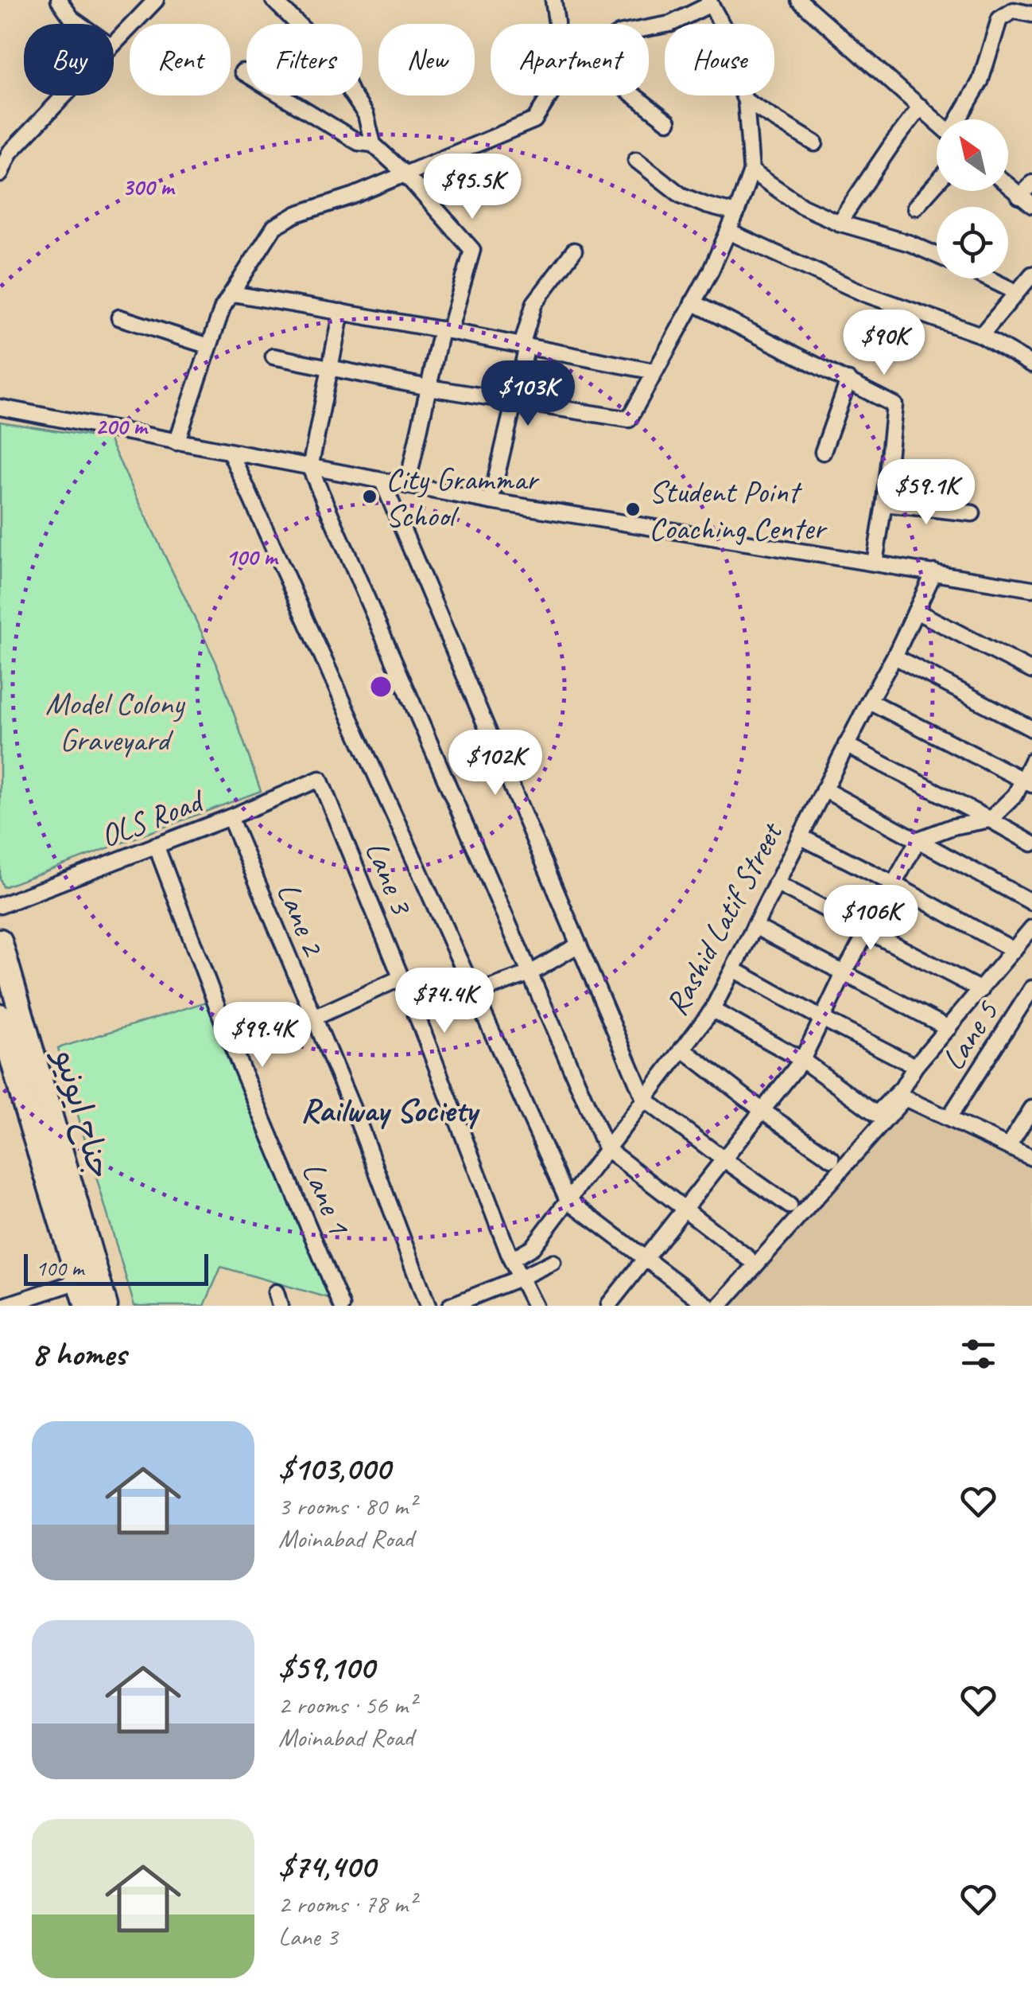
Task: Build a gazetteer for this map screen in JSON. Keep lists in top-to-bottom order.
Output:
{
  "streets": {
    "highway": ["جناح ایونیو"],
    "street": [
      "OLS Road",
      "Lane 3",
      "Lane 2",
      "Rashid Latif Street",
      "Lane 5",
      "Lane 1"
    ]
  },
  "crossings": [
    ["OLS Road", "Lane 3"],
    ["OLS Road", "Lane 2"],
    ["OLS Road", "Lane 1"],
    ["Lane 3", "Rashid Latif Street"]
  ],
  "districts": ["Railway Society"],
  "parks": ["Model Colony Graveyard"],
  "places": ["City Grammar School", "Student Point Coaching Center"],
  "scale_bar": "100 m",
  "north": "top left",
  "page": {
    "chip": [
      "Buy",
      "Rent",
      "Filters",
      "New",
      "Apartment",
      "House"
    ],
    "price": [
      "$95.5K",
      "$90K",
      "$103K",
      "$59.1K",
      "$102K",
      "$106K",
      "$74.4K",
      "$99.4K"
    ],
    "scale": "100 m",
    "heading": "8 homes",
    "list": [
      {
        "name": "$103,000",
        "note": "3 rooms · 80 m² · Moinabad Road"
      },
      {
        "name": "$59,100",
        "note": "2 rooms · 56 m² · Moinabad Road"
      },
      {
        "name": "$74,400",
        "note": "2 rooms · 78 m² · Lane 3"
      }
    ]
  },
  "rings": ["300 m", "200 m", "100 m"]
}
